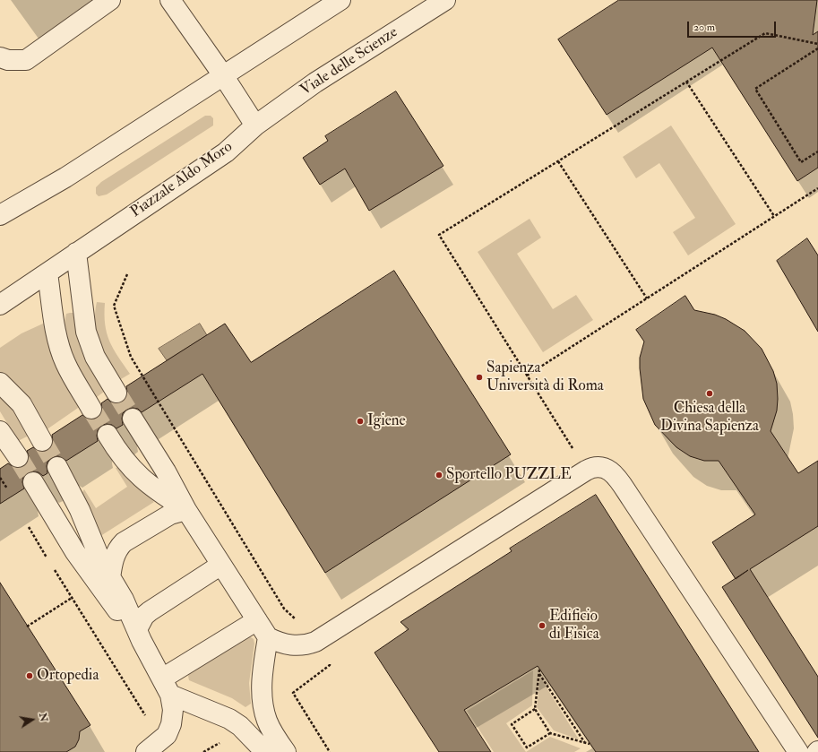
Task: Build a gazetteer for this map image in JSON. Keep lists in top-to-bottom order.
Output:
{
  "streets": {
    "street": ["Viale delle Scienze", "Piazzale Aldo Moro"]
  },
  "crossings": [
    ["Viale delle Scienze", "Piazzale Aldo Moro"]
  ],
  "places": [
    "Sapienza Università di Roma",
    "Chiesa della Divina Sapienza",
    "Igiene",
    "Sportello PUZZLE",
    "Edificio di Fisica",
    "Ortopedia"
  ],
  "scale_bar": "20 m",
  "north": "right"
}
